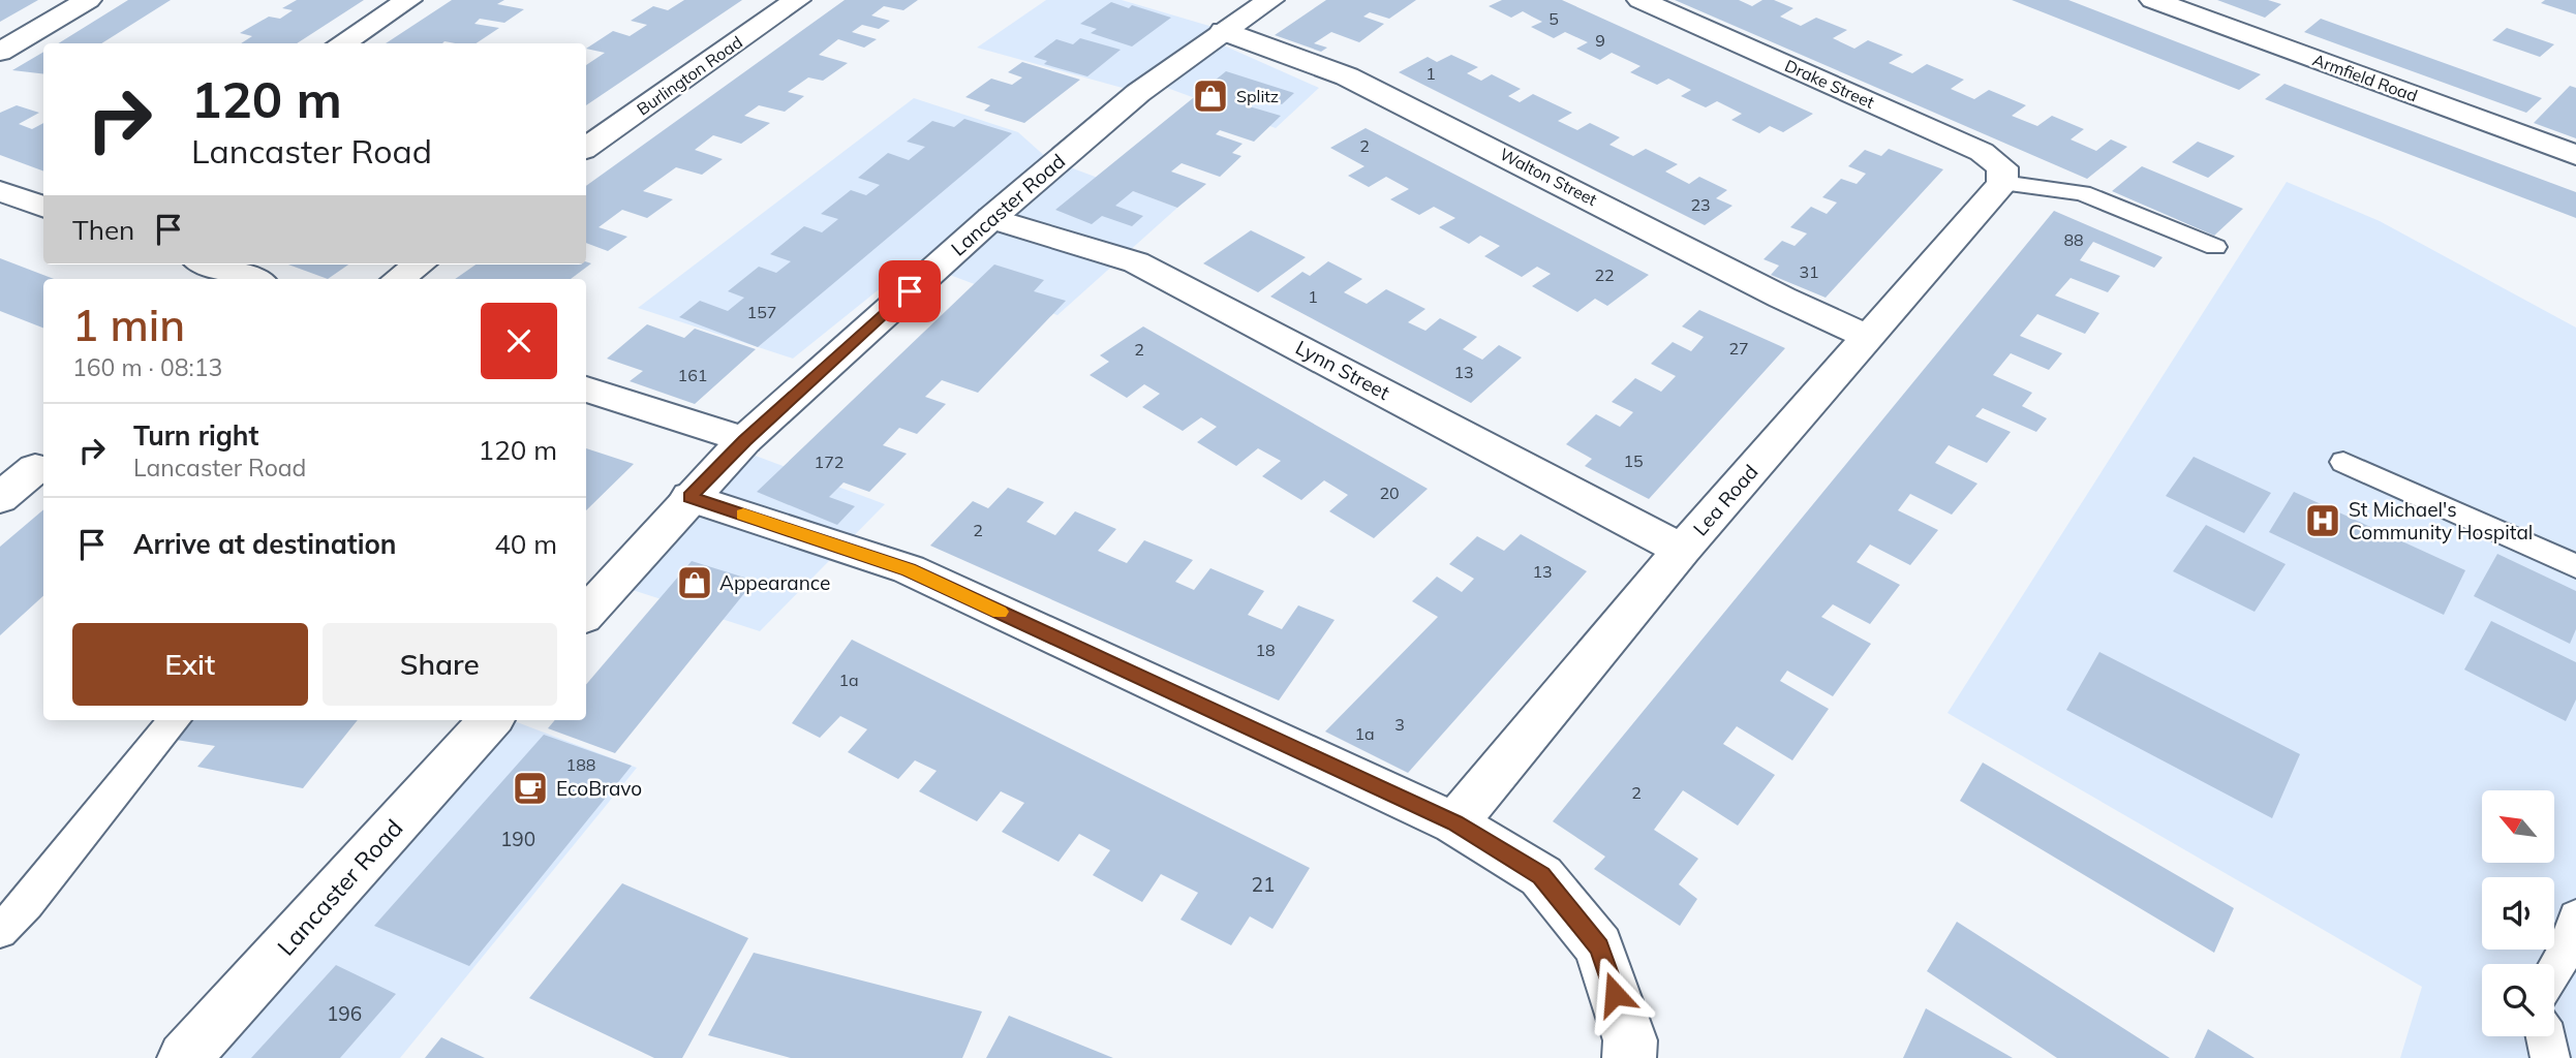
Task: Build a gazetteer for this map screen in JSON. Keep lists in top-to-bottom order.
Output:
{
  "streets": {
    "street": [
      "Burlington Road",
      "Armfield Road",
      "Drake Street",
      "Walton Street",
      "Lancaster Road",
      "Lynn Street",
      "Lea Road"
    ]
  },
  "crossings": [
    ["Drake Street", "Lea Road"],
    ["Walton Street", "Lancaster Road"],
    ["Walton Street", "Lea Road"],
    ["Lancaster Road", "Lynn Street"],
    ["Lynn Street", "Lea Road"]
  ],
  "places": {
    "shop": ["Splitz", "Appearance"],
    "hospital": ["St Michael's Community Hospital"],
    "cafe": ["EcoBravo"]
  },
  "house_numbers": [
    "5",
    "9",
    "1",
    "2",
    "23",
    "88",
    "31",
    "22",
    "1",
    "157",
    "27",
    "2",
    "13",
    "161",
    "15",
    "172",
    "20",
    "2",
    "13",
    "18",
    "1a",
    "3",
    "1a",
    "188",
    "2",
    "190",
    "21",
    "196"
  ],
  "north": "top left",
  "page": {
    "turn": ["120 m", "Lancaster Road"],
    "then": "Then",
    "heading": ["1 min", "160 m · 08:13"],
    "list": [
      {
        "name": "Turn right",
        "note": "Lancaster Road",
        "value": "120 m"
      },
      {
        "name": "Arrive at destination",
        "value": "40 m"
      }
    ],
    "buttons": ["Exit", "Share"]
  }
}
